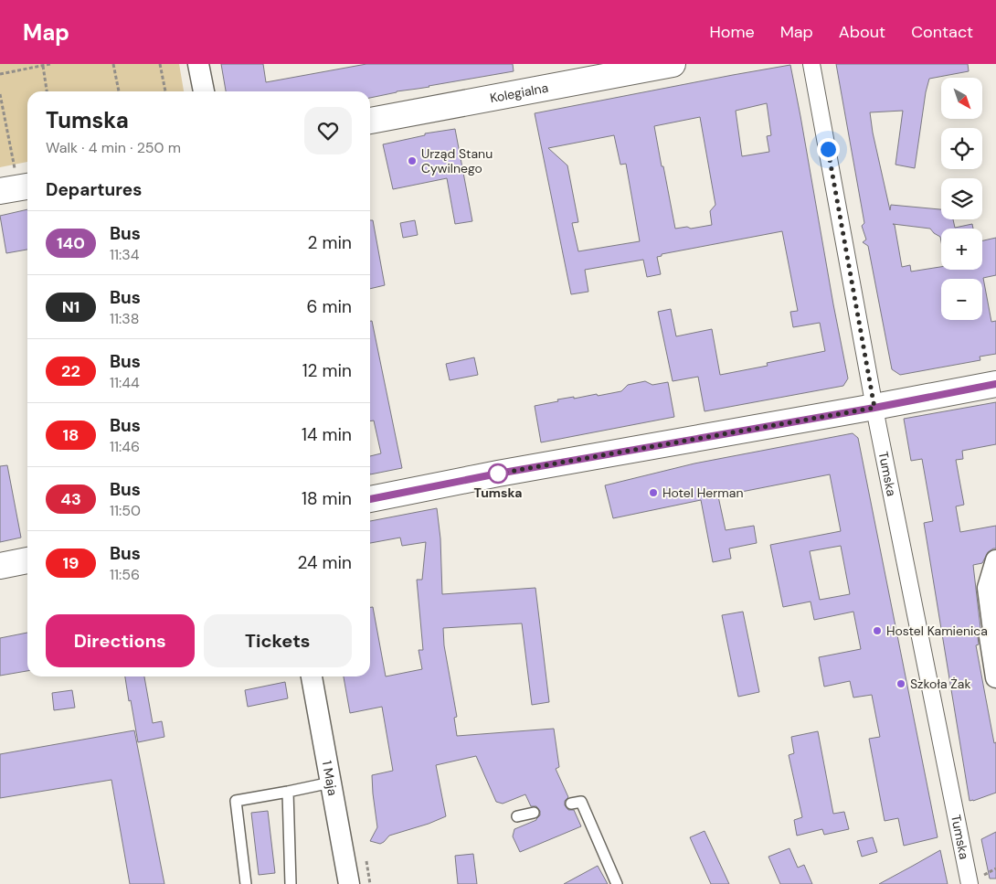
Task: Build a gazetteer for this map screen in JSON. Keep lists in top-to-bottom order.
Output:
{
  "streets": {
    "street": ["Kolegialna", "Tumska", "1 Maja"]
  },
  "places": [
    "Urząd Stanu Cywilnego",
    "Tumska",
    "Hotel Herman",
    "Hostel Kamienica",
    "Szkoła Żak"
  ],
  "lines": ["bus line 140"],
  "north": "bottom right",
  "page": {
    "header": "Map",
    "nav": [
      "Home",
      "Map",
      "About",
      "Contact"
    ],
    "map_buttons": ["+", "−"],
    "heading": [
      ["Tumska", "Walk · 4 min · 250 m"],
      "Departures"
    ],
    "list": [
      {
        "mark": "140",
        "name": "Bus",
        "note": "11:34",
        "value": "2 min"
      },
      {
        "mark": "N1",
        "name": "Bus",
        "note": "11:38",
        "value": "6 min"
      },
      {
        "mark": "22",
        "name": "Bus",
        "note": "11:44",
        "value": "12 min"
      },
      {
        "mark": "18",
        "name": "Bus",
        "note": "11:46",
        "value": "14 min"
      },
      {
        "mark": "43",
        "name": "Bus",
        "note": "11:50",
        "value": "18 min"
      },
      {
        "mark": "19",
        "name": "Bus",
        "note": "11:56",
        "value": "24 min"
      }
    ],
    "buttons": ["Directions", "Tickets"]
  }
}
